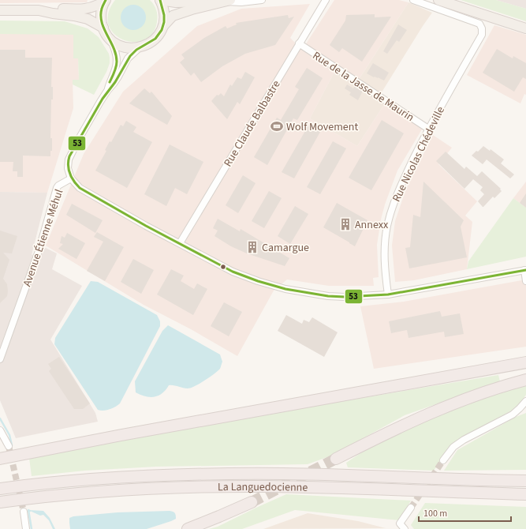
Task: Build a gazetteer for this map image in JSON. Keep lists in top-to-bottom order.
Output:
{
  "streets": {
    "highway": ["La Languedocienne"],
    "street": [
      "Rue de la Jasse de Maurin",
      "Rue Claude Balbastre",
      "Rue Nicolas Chédeville",
      "Avenue Étienne Méhul"
    ]
  },
  "crossings": [
    ["Rue de la Jasse de Maurin", "Rue Claude Balbastre"],
    ["Rue de la Jasse de Maurin", "Rue Nicolas Chédeville"]
  ],
  "places": {
    "sports": ["Wolf Movement"],
    "building": ["Annexx", "Camargue"]
  },
  "lines": ["transit line 53"],
  "scale_bar": "100 m"
}
